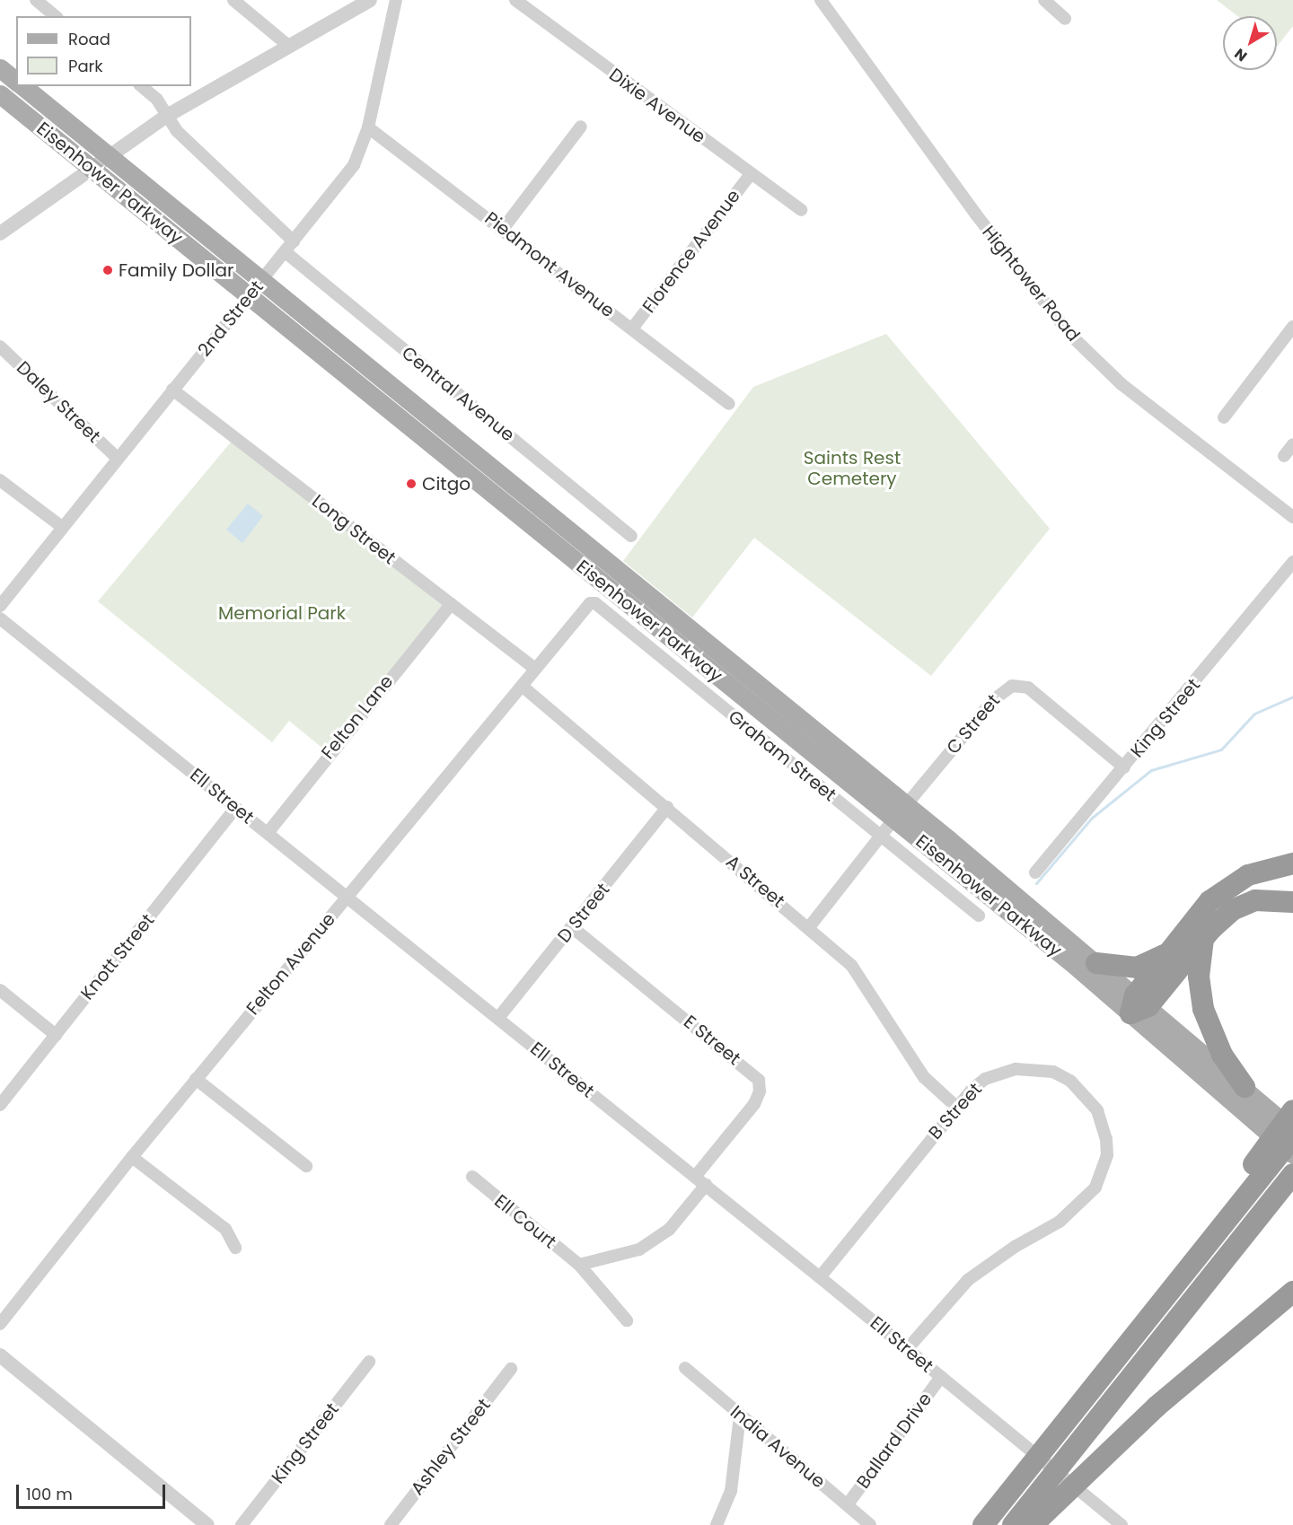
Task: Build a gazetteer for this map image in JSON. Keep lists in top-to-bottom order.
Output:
{
  "streets": {
    "main road": ["Eisenhower Parkway"],
    "street": [
      "Dixie Avenue",
      "Florence Avenue",
      "Piedmont Avenue",
      "Hightower Road",
      "2nd Street",
      "Central Avenue",
      "Daley Street",
      "Long Street",
      "Felton Lane",
      "King Street",
      "C Street",
      "Graham Street",
      "Ell Street",
      "A Street",
      "D Street",
      "Knott Street",
      "Felton Avenue",
      "E Street",
      "B Street",
      "Ell Court",
      "Ballard Drive",
      "Ashley Street",
      "India Avenue"
    ]
  },
  "crossings": [
    ["Dixie Avenue", "Florence Avenue"],
    ["Eisenhower Parkway", "2nd Street"],
    ["Eisenhower Parkway", "C Street"],
    ["Florence Avenue", "Piedmont Avenue"],
    ["Piedmont Avenue", "2nd Street"],
    ["2nd Street", "Central Avenue"],
    ["2nd Street", "Daley Street"],
    ["2nd Street", "Long Street"],
    ["Long Street", "Felton Lane"],
    ["Long Street", "Felton Avenue"],
    ["Felton Lane", "Ell Street"],
    ["King Street", "C Street"],
    ["C Street", "Graham Street"],
    ["C Street", "A Street"],
    ["Graham Street", "Felton Avenue"],
    ["Ell Street", "D Street"],
    ["Ell Street", "Knott Street"],
    ["Ell Street", "Felton Avenue"],
    ["Ell Street", "E Street"],
    ["Ell Street", "B Street"],
    ["Ell Street", "Ballard Drive"],
    ["A Street", "D Street"],
    ["A Street", "Felton Avenue"],
    ["A Street", "B Street"],
    ["D Street", "E Street"],
    ["Ballard Drive", "India Avenue"]
  ],
  "parks": ["Saints Rest Cemetery", "Memorial Park"],
  "places": ["Family Dollar", "Citgo"],
  "legend": ["Road", "Park"],
  "scale_bar": "100 m",
  "north": "bottom left"
}
